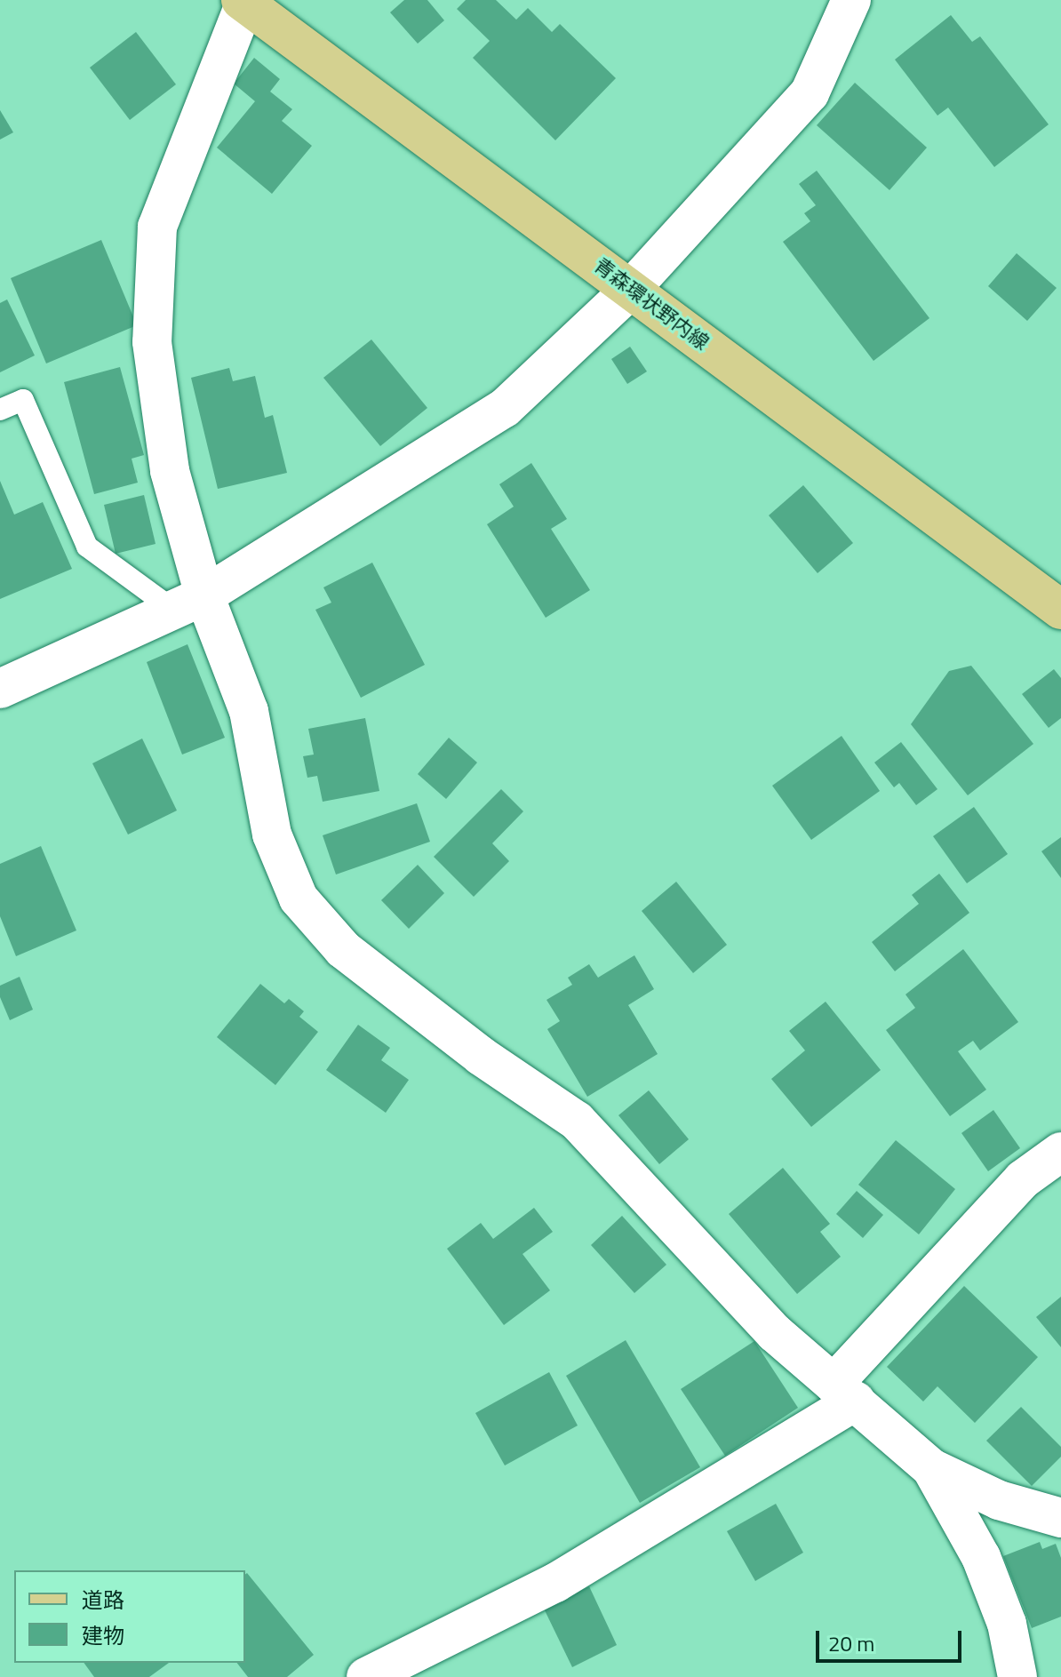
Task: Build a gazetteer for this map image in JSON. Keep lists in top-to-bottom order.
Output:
{
  "streets": {
    "main road": ["青森環状野内線"]
  },
  "legend": ["道路", "建物"],
  "scale_bar": "20 m"
}
